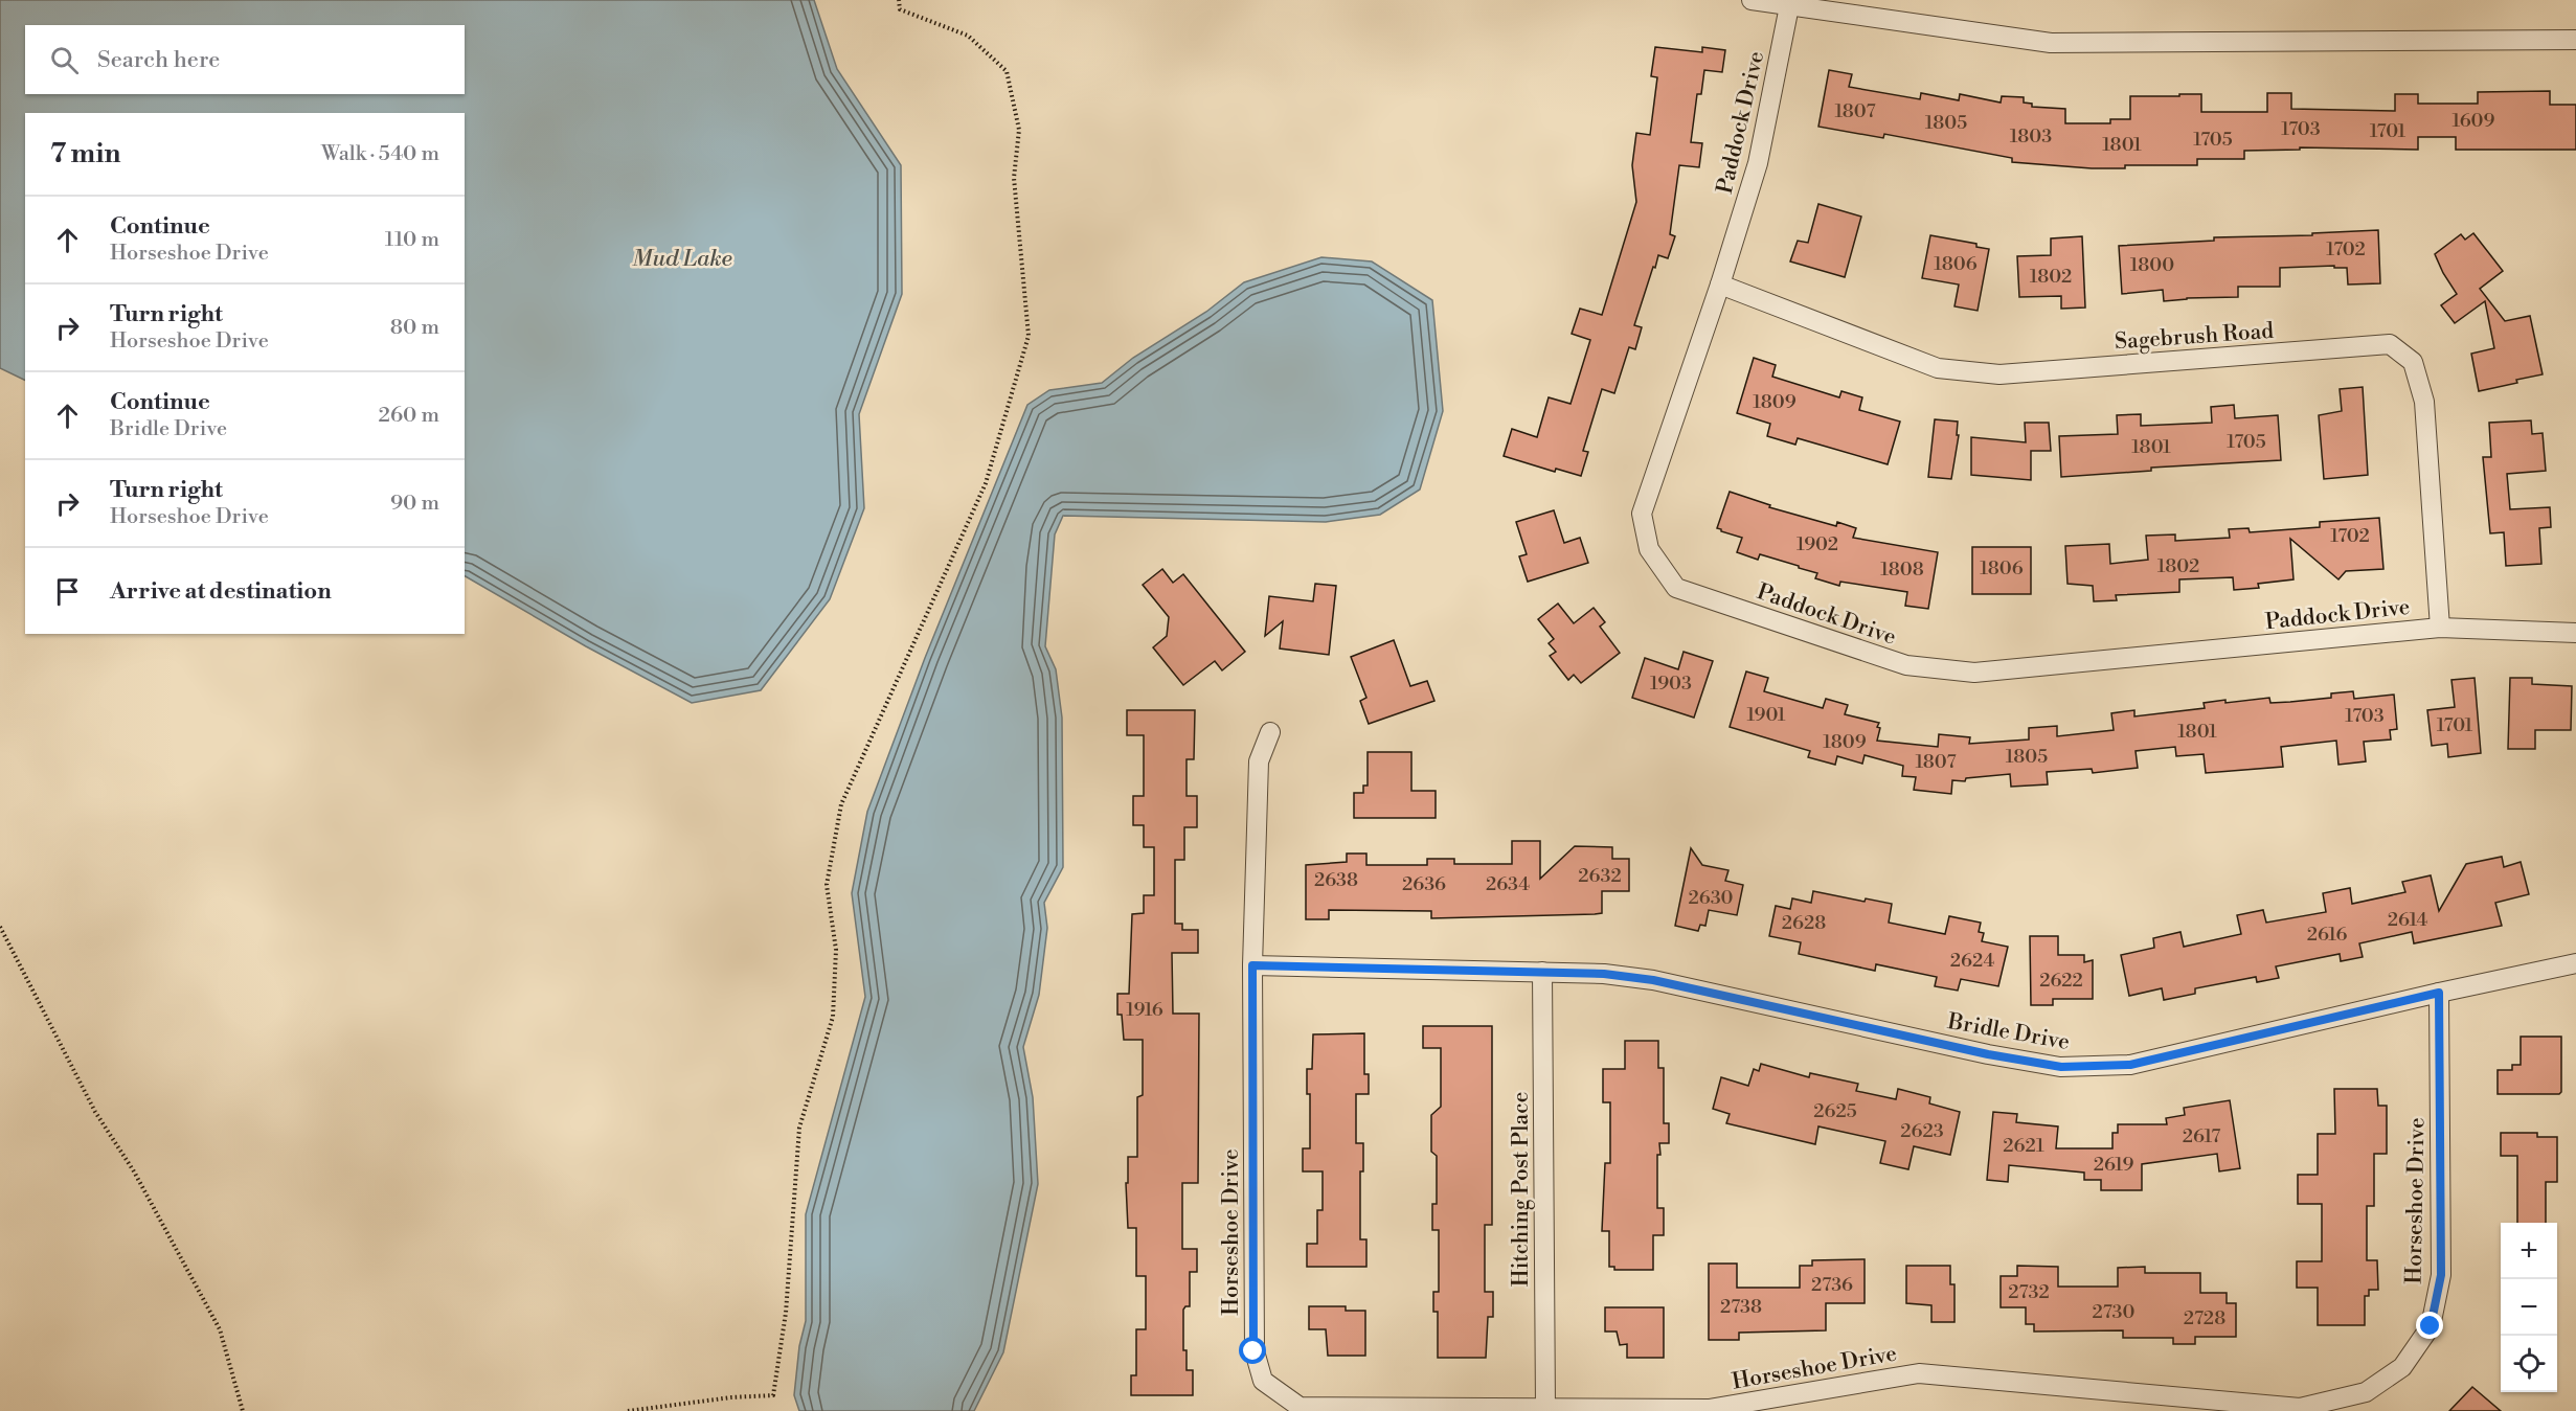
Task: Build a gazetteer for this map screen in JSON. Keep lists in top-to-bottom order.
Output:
{
  "streets": {
    "street": [
      "Paddock Drive",
      "Sagebrush Road",
      "Bridle Drive",
      "Hitching Post Place",
      "Horseshoe Drive"
    ]
  },
  "crossings": [
    ["Paddock Drive", "Sagebrush Road"],
    ["Bridle Drive", "Hitching Post Place"],
    ["Bridle Drive", "Horseshoe Drive"],
    ["Hitching Post Place", "Horseshoe Drive"]
  ],
  "water": ["Mud Lake"],
  "house_numbers": [
    "1807",
    "1609",
    "1805",
    "1703",
    "1701",
    "1803",
    "1705",
    "1801",
    "1702",
    "1806",
    "1800",
    "1802",
    "1809",
    "1705",
    "1801",
    "1702",
    "1902",
    "1802",
    "1806",
    "1808",
    "1903",
    "1901",
    "1703",
    "1701",
    "1801",
    "1809",
    "1805",
    "1807",
    "2632",
    "2638",
    "2636",
    "2634",
    "2630",
    "2614",
    "2628",
    "2616",
    "2624",
    "2622",
    "1916",
    "2625",
    "2623",
    "2617",
    "2621",
    "2619",
    "2736",
    "2732",
    "2738",
    "2730",
    "2728"
  ],
  "page": {
    "search": "Search here",
    "heading": ["7 min", "Walk · 540 m"],
    "list": [
      ["Continue", "Horseshoe Drive", "110 m"],
      ["Turn right", "Horseshoe Drive", "80 m"],
      ["Continue", "Bridle Drive", "260 m"],
      ["Turn right", "Horseshoe Drive", "90 m"],
      "Arrive at destination"
    ],
    "map_buttons": ["+", "−"]
  }
}
